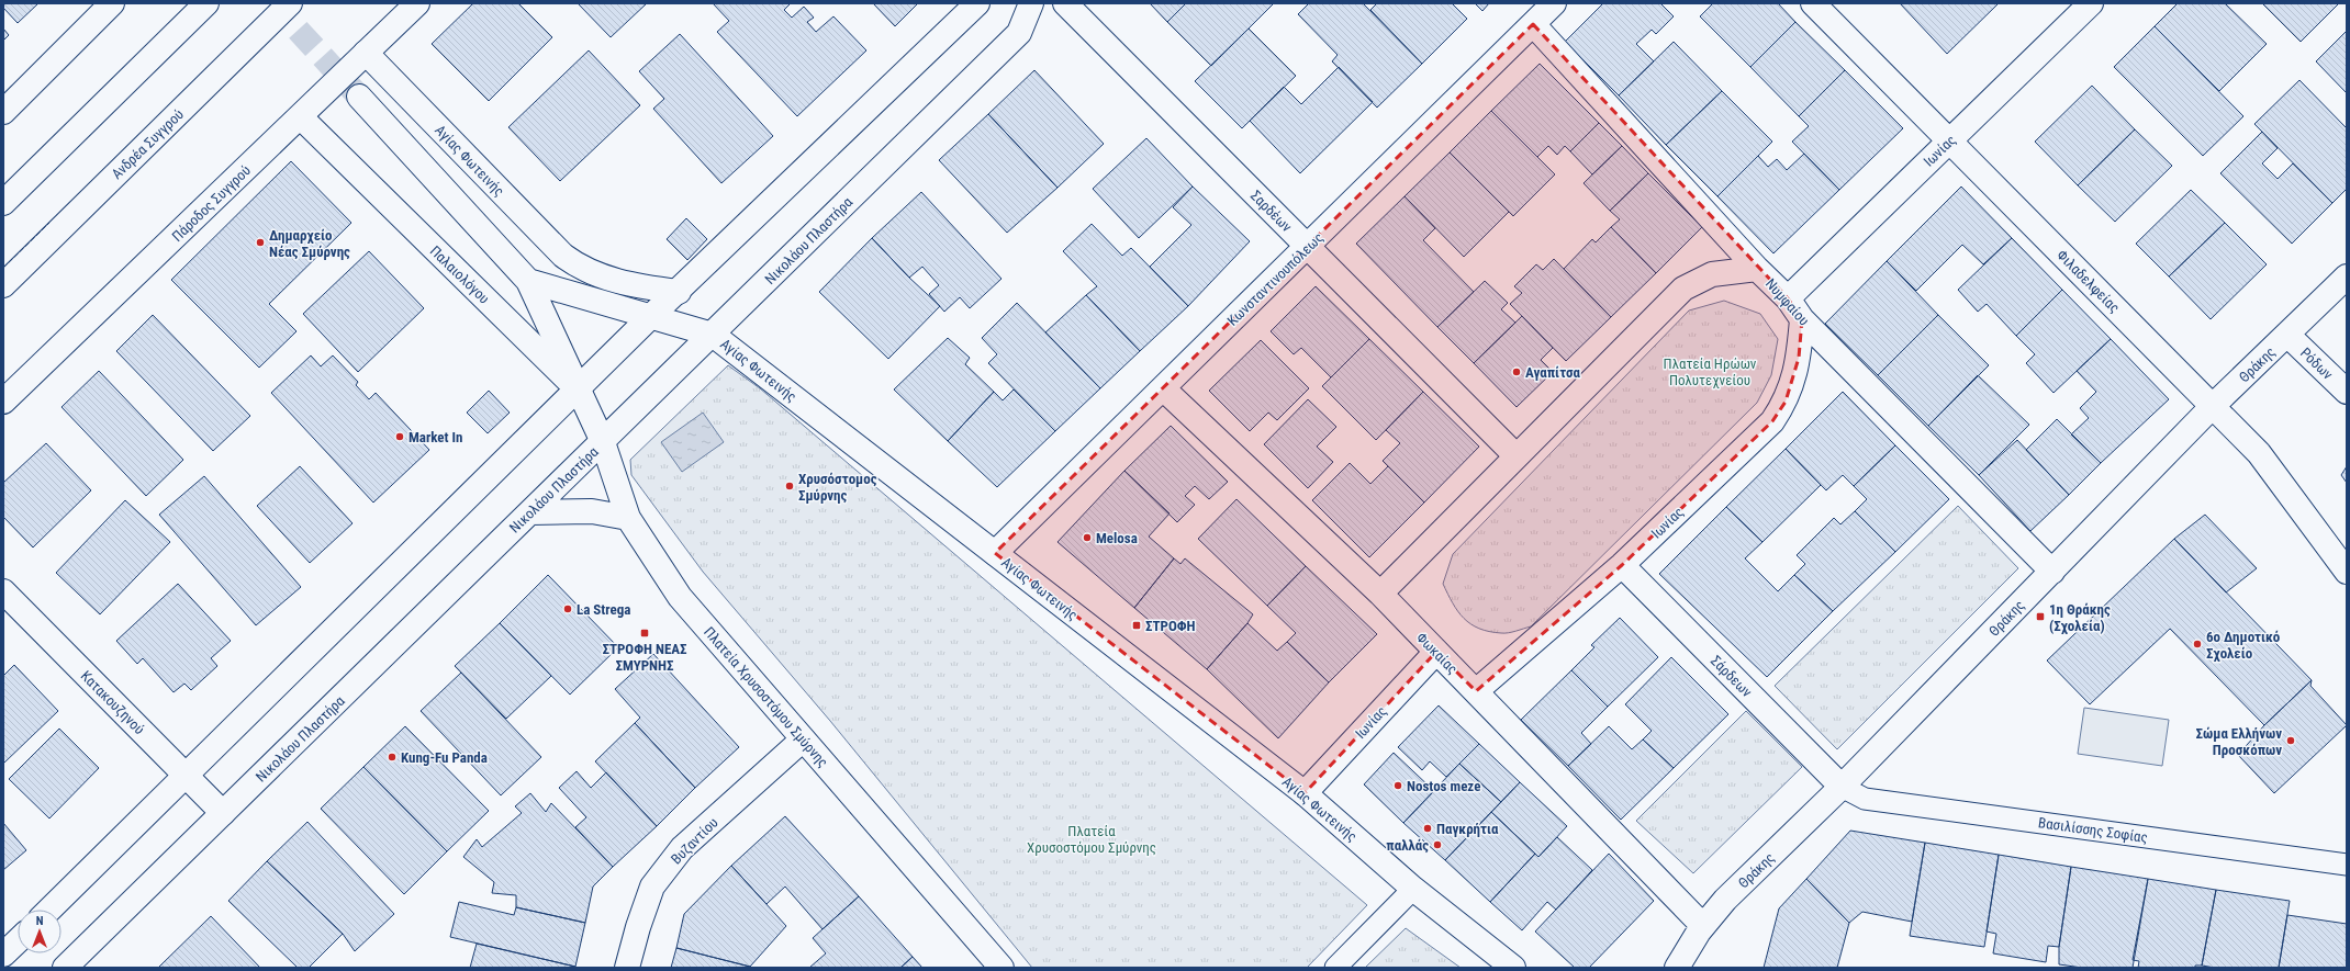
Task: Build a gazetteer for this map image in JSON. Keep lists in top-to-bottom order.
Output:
{
  "streets": {
    "main road": [
      "Ανδρέα Συγγρού",
      "Ιωνίας",
      "Αγίας Φωτεινής",
      "Πάροδος Συγγρού",
      "Σαρδέων",
      "Νικολάου Πλαστήρα",
      "Παλαιολόγου",
      "Κωνσταντινουπόλεως",
      "Φιλαδελφείας",
      "Νυμφαίου",
      "Ρόδων",
      "Θράκης",
      "Φωκαίας",
      "Σάρδεων",
      "Πλατεία Χρυσοστόμου Σμύρνης",
      "Κατακουζηνού",
      "Βυζαντίου"
    ],
    "street": ["Βασιλίσσης Σοφίας"]
  },
  "crossings": [
    ["Ιωνίας", "Αγίας Φωτεινής"],
    ["Ιωνίας", "Φιλαδελφείας"],
    ["Ιωνίας", "Νυμφαίου"],
    ["Ιωνίας", "Φωκαίας"],
    ["Ιωνίας", "Σάρδεων"],
    ["Αγίας Φωτεινής", "Πάροδος Συγγρού"],
    ["Αγίας Φωτεινής", "Νικολάου Πλαστήρα"],
    ["Αγίας Φωτεινής", "Κωνσταντινουπόλεως"],
    ["Πάροδος Συγγρού", "Παλαιολόγου"],
    ["Σαρδέων", "Κωνσταντινουπόλεως"],
    ["Νικολάου Πλαστήρα", "Παλαιολόγου"],
    ["Νικολάου Πλαστήρα", "Πλατεία Χρυσοστόμου Σμύρνης"],
    ["Νικολάου Πλαστήρα", "Κατακουζηνού"],
    ["Παλαιολόγου", "Πλατεία Χρυσοστόμου Σμύρνης"],
    ["Κωνσταντινουπόλεως", "Νυμφαίου"],
    ["Κωνσταντινουπόλεως", "Φωκαίας"],
    ["Φιλαδελφείας", "Θράκης"],
    ["Νυμφαίου", "Θράκης"],
    ["Ρόδων", "Θράκης"],
    ["Θράκης", "Φωκαίας"],
    ["Θράκης", "Σάρδεων"],
    ["Θράκης", "Βασιλίσσης Σοφίας"],
    ["Σάρδεων", "Βασιλίσσης Σοφίας"],
    ["Πλατεία Χρυσοστόμου Σμύρνης", "Βυζαντίου"]
  ],
  "parks": ["Πλατεία Ηρώων Πολυτεχνείου", "Πλατεία Χρυσοστόμου Σμύρνης"],
  "places": {
    "other": [
      "Δημαρχείο Νέας Σμύρνης",
      "Αγαπίτσα",
      "Market In",
      "Χρυσόστομος Σμύρνης",
      "Melosa",
      "La Strega",
      "6ο Δημοτικό Σχολείο",
      "Σώμα Ελλήνων Προσκόπων",
      "Kung-Fu Panda",
      "Nostos meze",
      "Παγκρήτια",
      "παλλάς"
    ],
    "transit": ["1η Θράκης (Σχολεία)", "ΣΤΡΟΦΗ", "ΣΤΡΟΦΗ ΝΕΑΣ ΣΜΥΡΝΗΣ"]
  },
  "north": "top"
}
